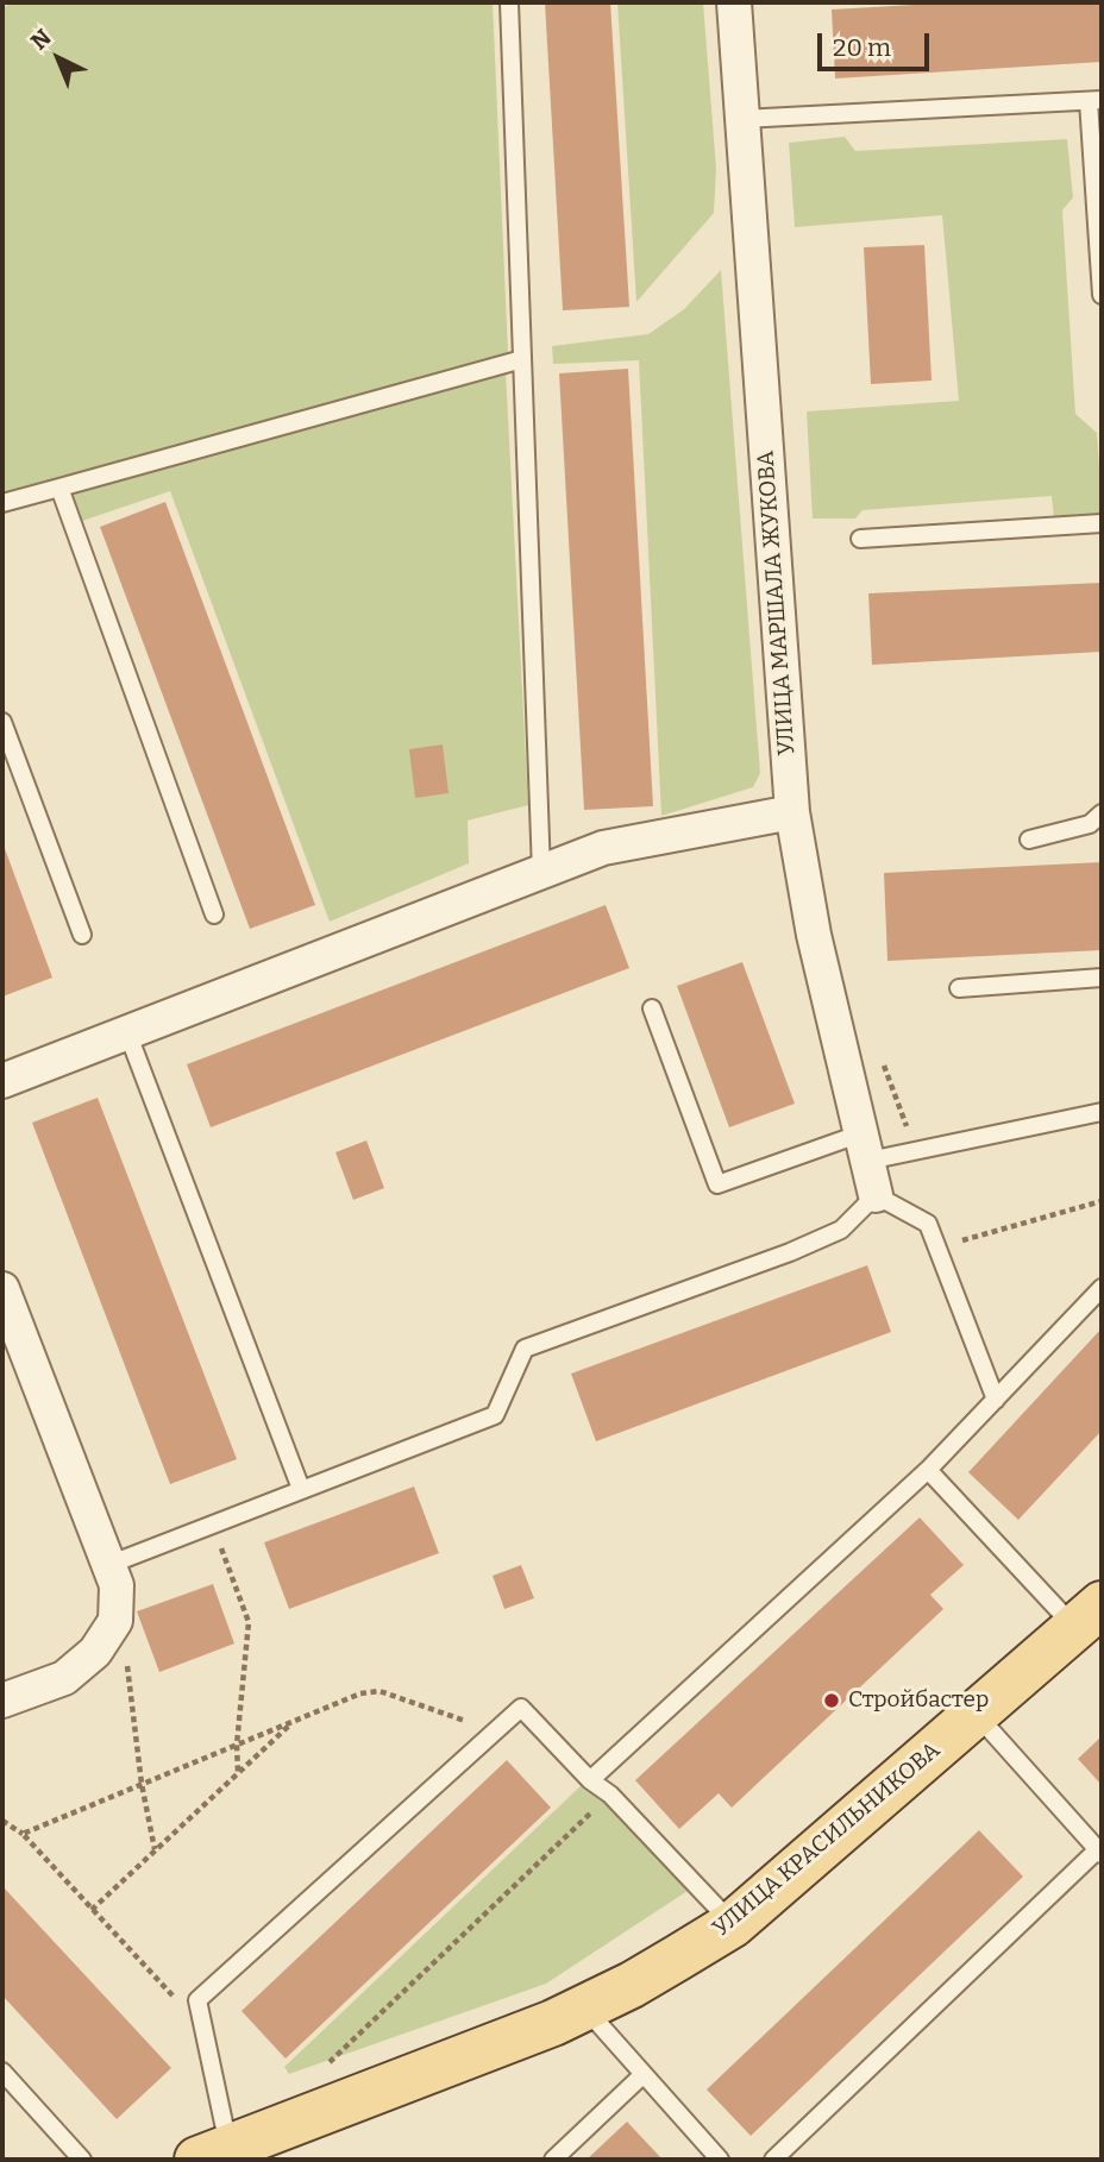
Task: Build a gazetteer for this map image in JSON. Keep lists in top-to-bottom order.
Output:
{
  "streets": {
    "main road": ["УЛИЦА КРАСИЛЬНИКОВА"],
    "street": ["УЛИЦА МАРШАЛА ЖУКОВА"]
  },
  "places": ["Стройбастер"],
  "scale_bar": "20 m",
  "north": "top left"
}
